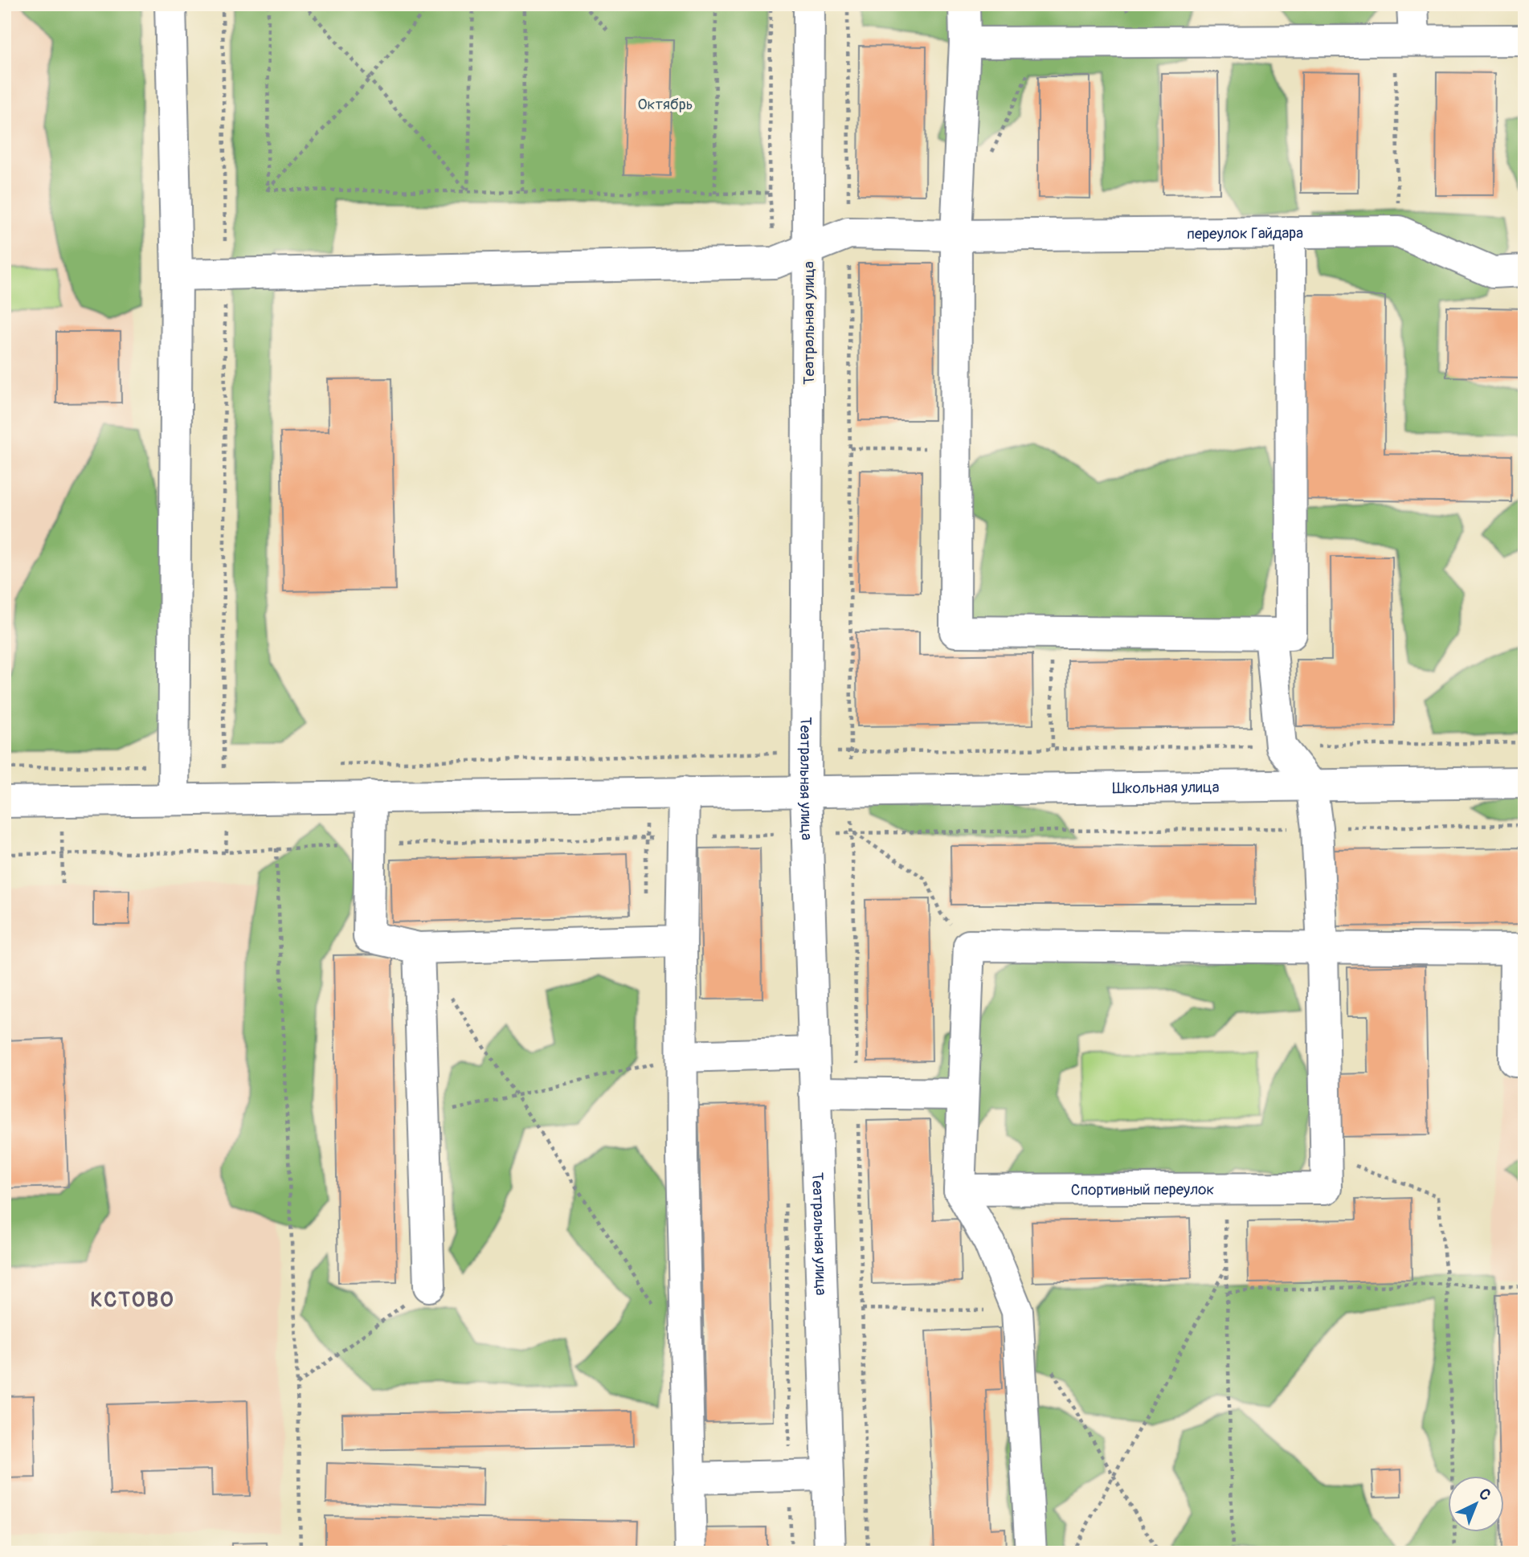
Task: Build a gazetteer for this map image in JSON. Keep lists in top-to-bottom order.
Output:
{
  "streets": {
    "street": [
      "переулок Гайдара",
      "Театральная улица",
      "Школьная улица",
      "Спортивный переулок"
    ]
  },
  "crossings": [
    ["переулок Гайдара", "Театральная улица"],
    ["Театральная улица", "Школьная улица"]
  ],
  "districts": ["КСТОВО"],
  "parks": ["Октябрь"],
  "north": "top right"
}
